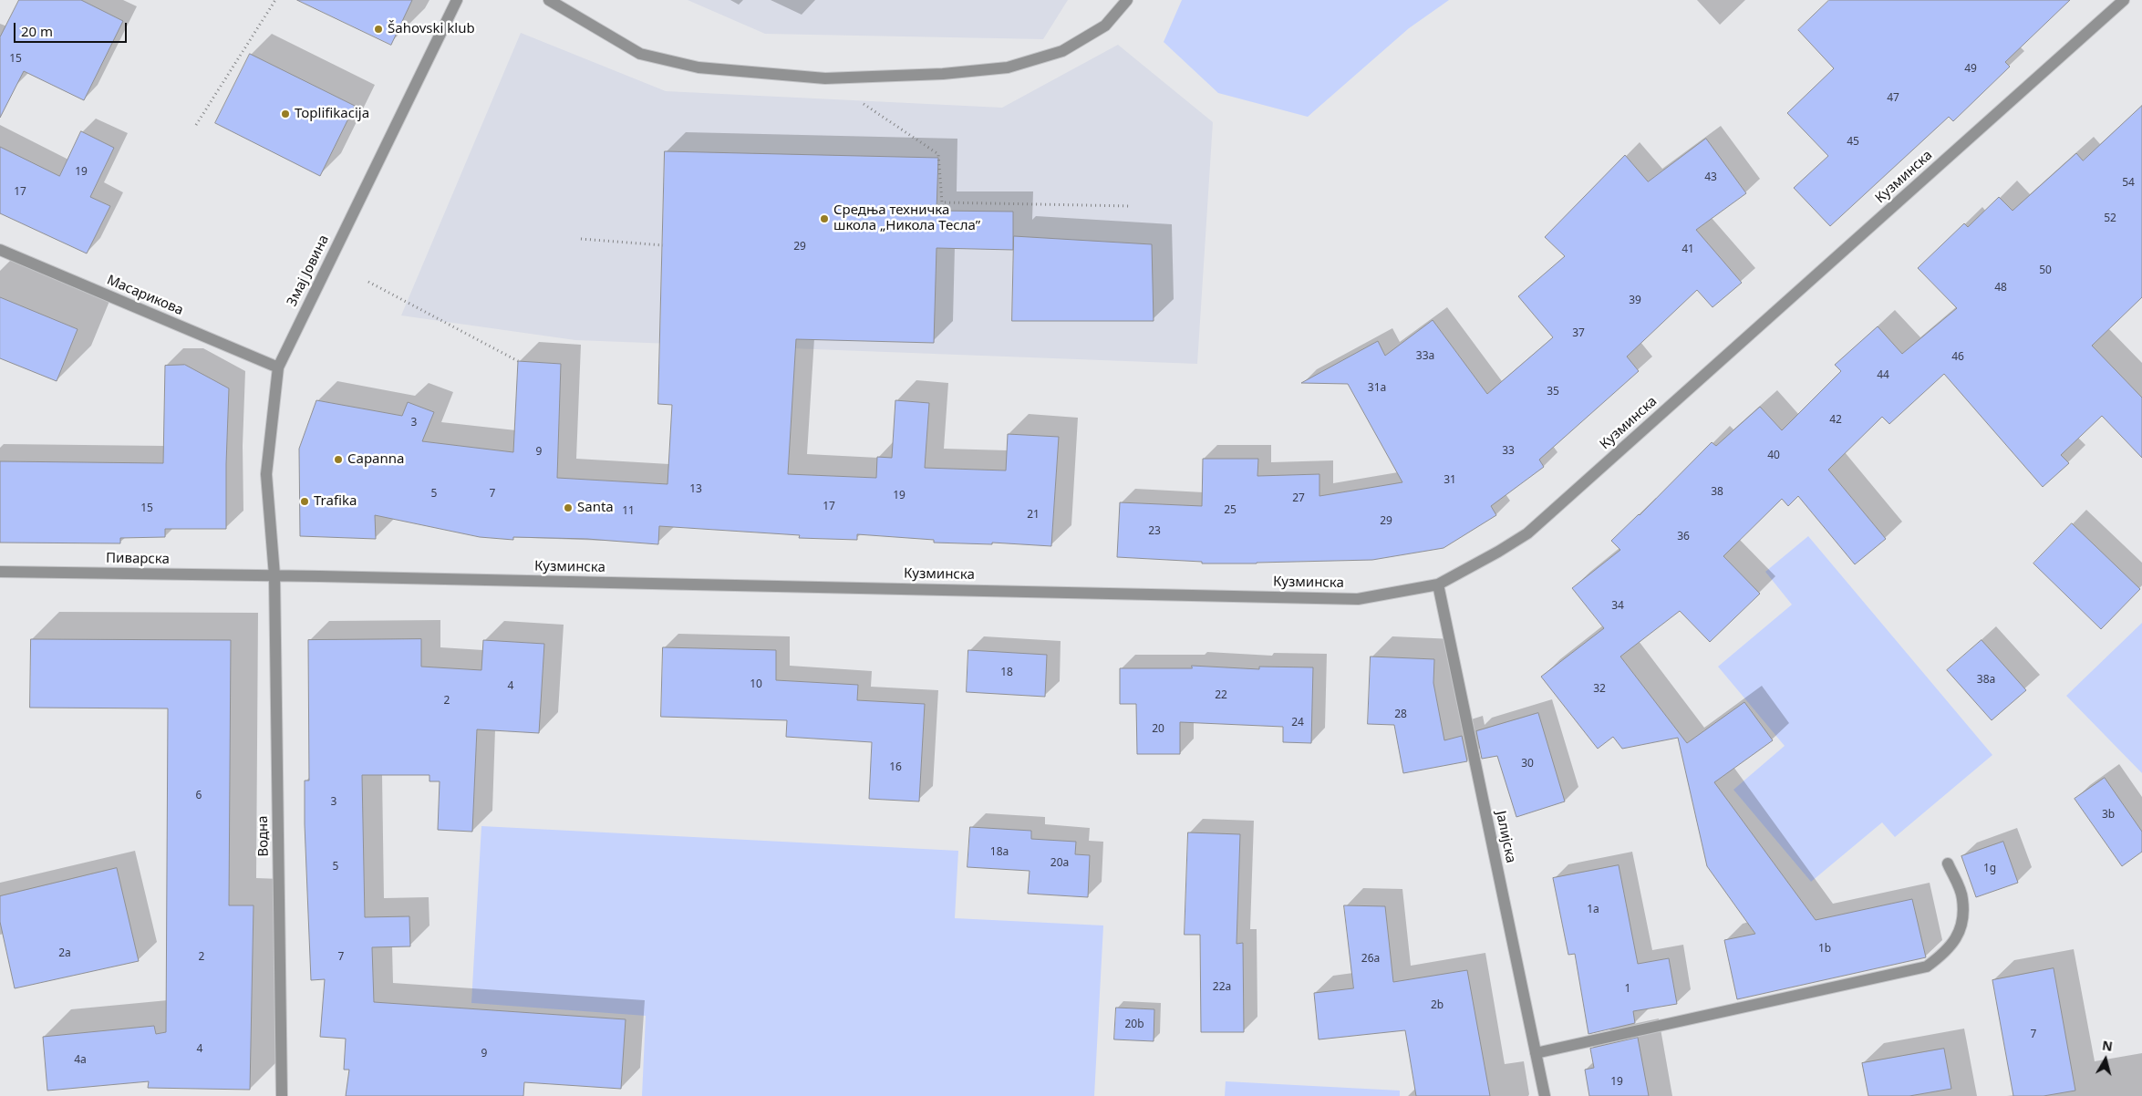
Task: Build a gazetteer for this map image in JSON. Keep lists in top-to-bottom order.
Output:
{
  "streets": {
    "street": [
      "Кузминска",
      "Змај Јовина",
      "Масарикова",
      "Пиварска",
      "Водна",
      "Јалијска"
    ]
  },
  "crossings": [
    ["Кузминска", "Змај Јовина"],
    ["Кузминска", "Пиварска"],
    ["Кузминска", "Водна"],
    ["Кузминска", "Јалијска"],
    ["Змај Јовина", "Масарикова"],
    ["Змај Јовина", "Пиварска"],
    ["Змај Јовина", "Водна"],
    ["Пиварска", "Водна"]
  ],
  "places": [
    "Šahovski klub",
    "Toplifikacija",
    "Средња техничка школа „Никола Тесла”",
    "Capanna",
    "Trafika",
    "Santa"
  ],
  "house_numbers": [
    "15",
    "49",
    "47",
    "45",
    "19",
    "43",
    "54",
    "17",
    "52",
    "29",
    "41",
    "50",
    "48",
    "39",
    "37",
    "33a",
    "46",
    "44",
    "31a",
    "35",
    "42",
    "3",
    "33",
    "9",
    "40",
    "31",
    "13",
    "38",
    "5",
    "7",
    "19",
    "27",
    "17",
    "15",
    "25",
    "11",
    "21",
    "29",
    "23",
    "36",
    "34",
    "18",
    "38a",
    "10",
    "4",
    "32",
    "22",
    "2",
    "28",
    "24",
    "20",
    "30",
    "16",
    "6",
    "3",
    "3b",
    "18a",
    "20a",
    "5",
    "1g",
    "1a",
    "1b",
    "2a",
    "2",
    "7",
    "26a",
    "22a",
    "1",
    "2b",
    "20b",
    "7",
    "4",
    "9",
    "4a",
    "19"
  ],
  "scale_bar": "20 m",
  "north": "top"
}
